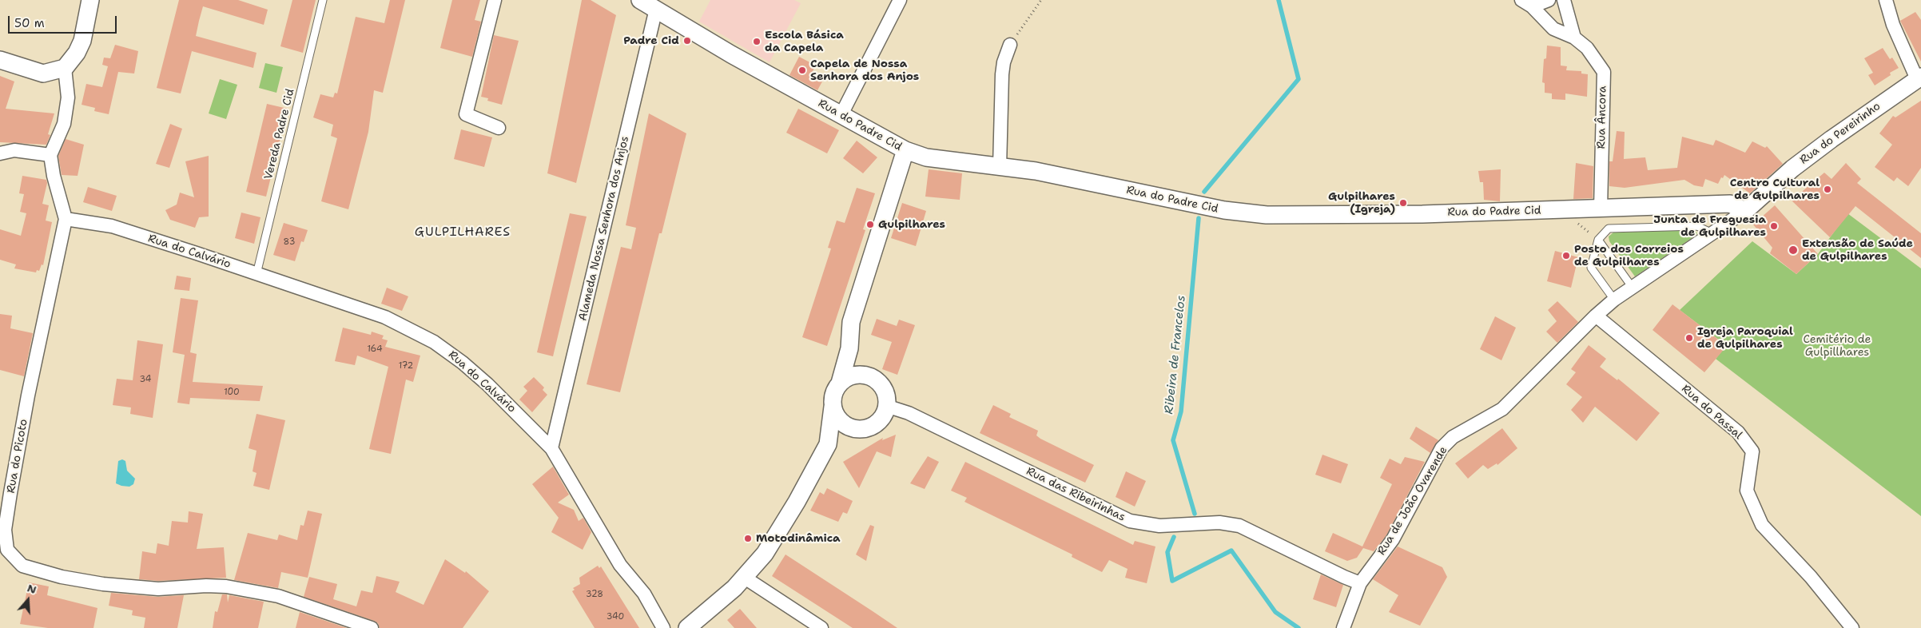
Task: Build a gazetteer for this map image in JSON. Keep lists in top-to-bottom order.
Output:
{
  "streets": {
    "street": [
      "Rua Âncora",
      "Rua do Padre Cid",
      "Rua do Pereirinho",
      "Alameda Nossa Senhora dos Anjos",
      "Rua do Calvário",
      "Rua do Passal",
      "Rua do Picoto",
      "Rua das Ribeirinhas",
      "Rua de João Ovarende"
    ],
    "lane": ["Vereda Padre Cid"]
  },
  "crossings": [
    ["Rua Âncora", "Rua do Padre Cid"],
    ["Rua do Padre Cid", "Rua do Pereirinho"],
    ["Rua do Padre Cid", "Alameda Nossa Senhora dos Anjos"],
    ["Rua do Padre Cid", "Rua de João Ovarende"],
    ["Rua do Pereirinho", "Rua de João Ovarende"],
    ["Vereda Padre Cid", "Rua do Calvário"],
    ["Alameda Nossa Senhora dos Anjos", "Rua do Calvário"],
    ["Rua do Calvário", "Rua do Picoto"],
    ["Rua do Passal", "Rua de João Ovarende"],
    ["Rua das Ribeirinhas", "Rua de João Ovarende"]
  ],
  "districts": ["GULPILHARES"],
  "water": ["Ribeira de Francelos"],
  "parks": ["Cemitério de Gulpillhares"],
  "places": [
    "Padre Cid",
    "Escola Básica da Capela",
    "Capela de Nossa Senhora dos Anjos",
    "Centro Cultural de Gulpilhares",
    "Gulpilhares (Igreja)",
    "Gulpilhares",
    "Junta de Freguesia de Gulpilhares",
    "Extensão de Saúde de Gulpilhares",
    "Posto dos Correios de Gulpilhares",
    "Igreja Paroquial de Gulpilhares",
    "Motodinâmica"
  ],
  "house_numbers": [
    "83",
    "164",
    "172",
    "34",
    "100",
    "328",
    "340"
  ],
  "scale_bar": "50 m",
  "north": "top"
}
